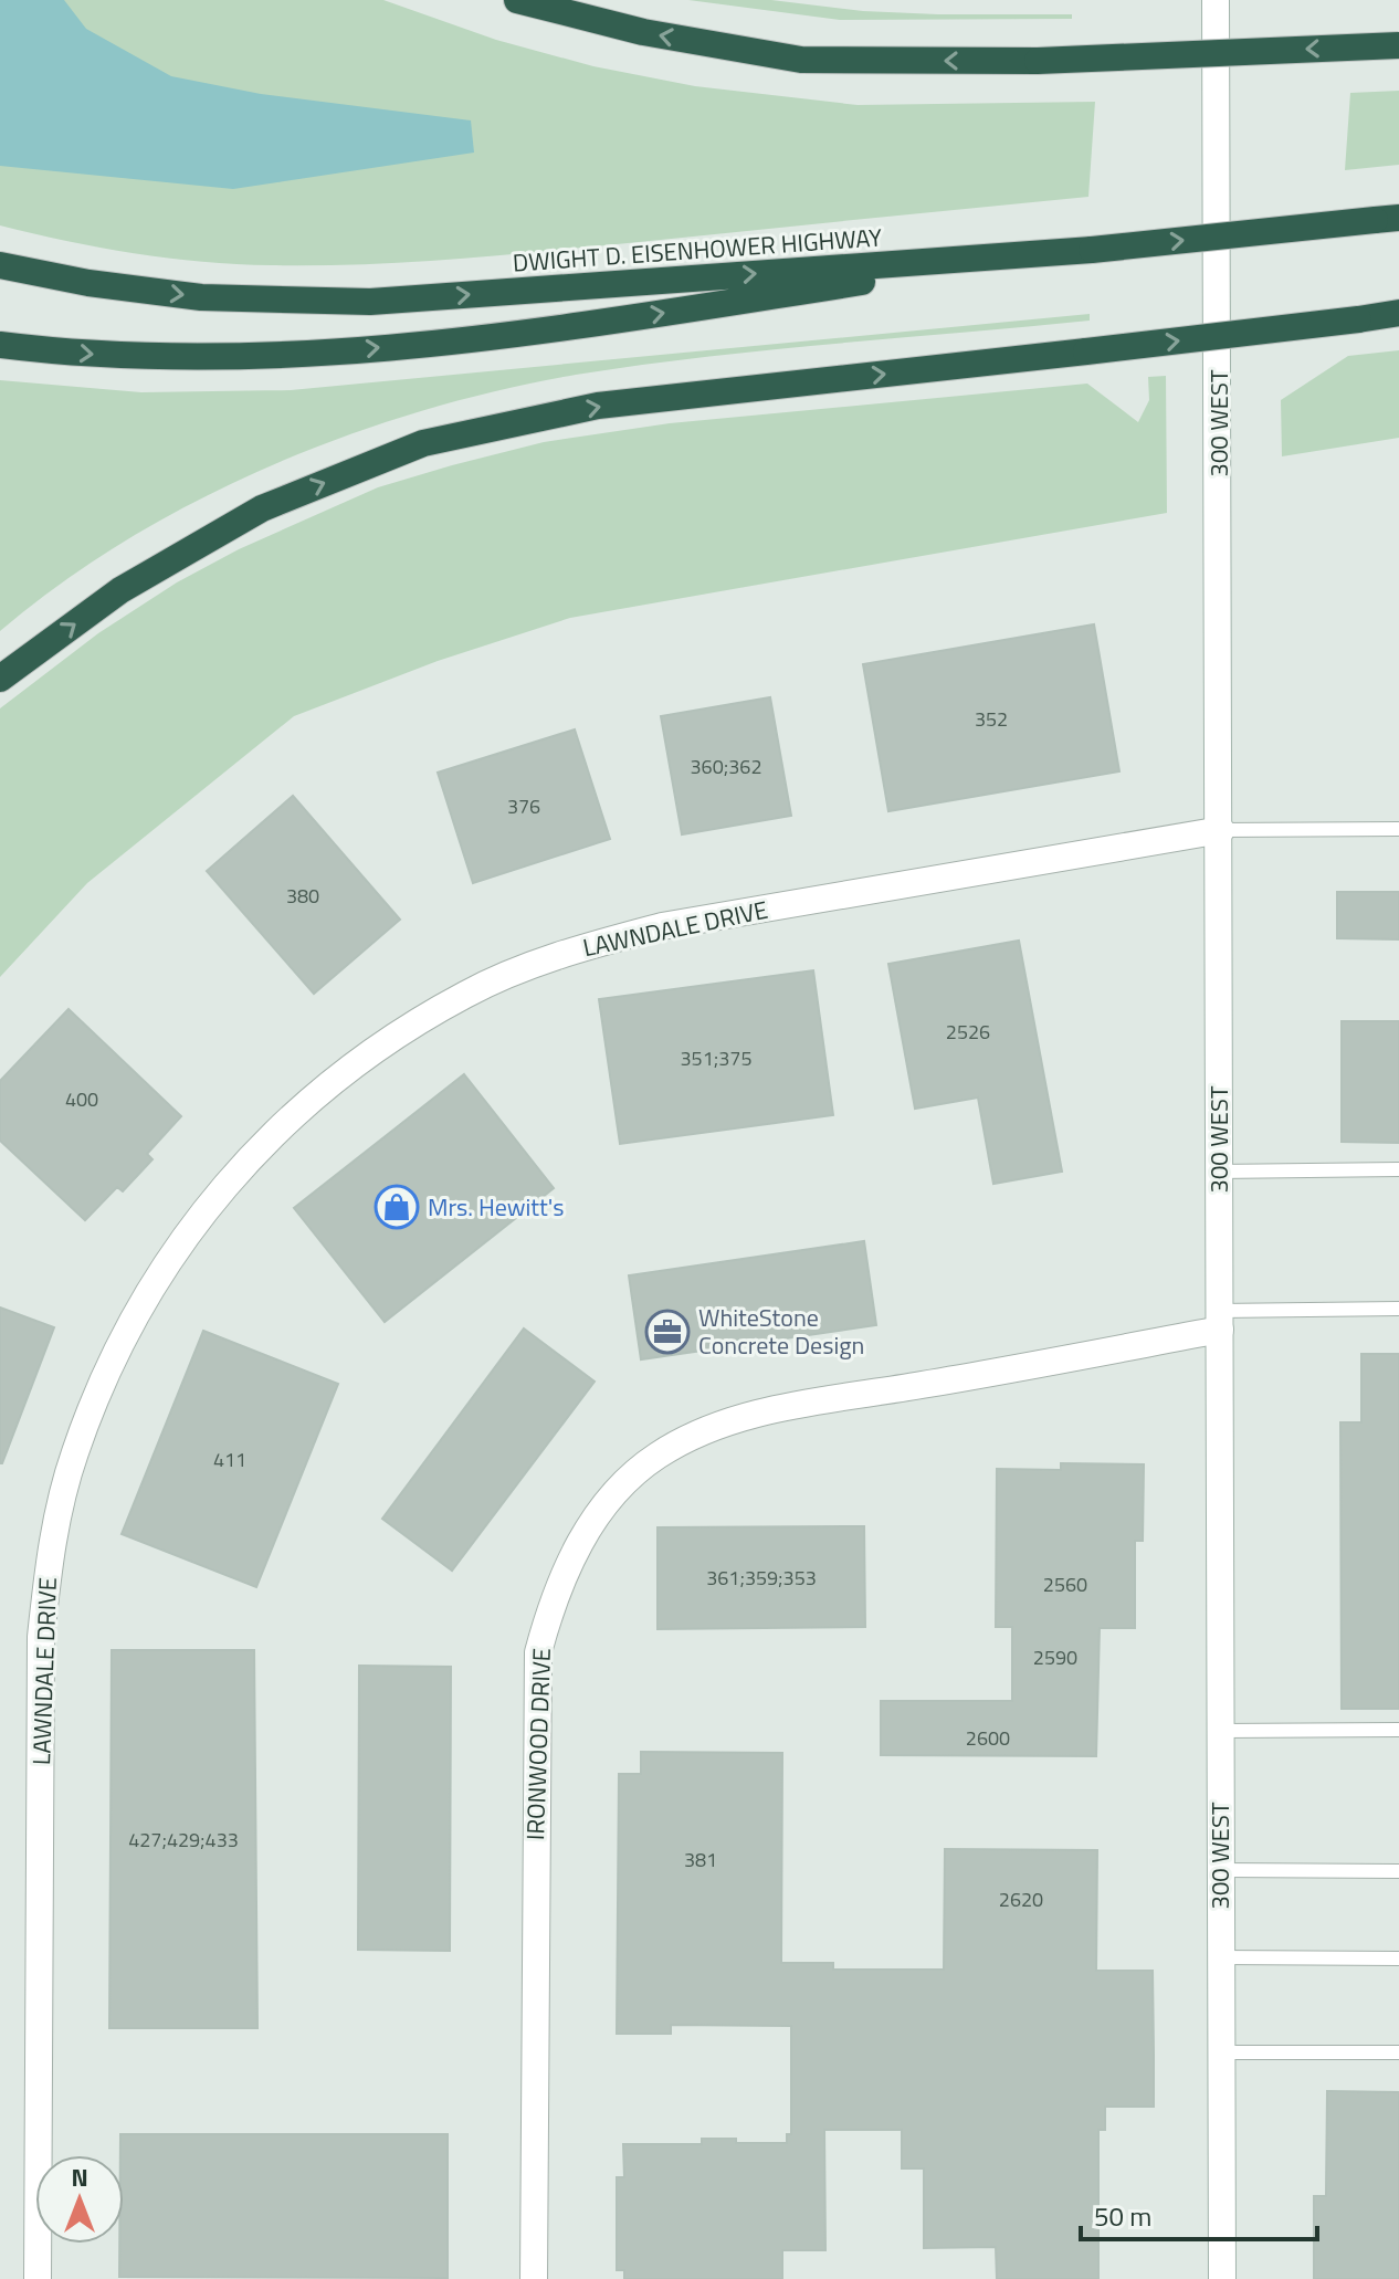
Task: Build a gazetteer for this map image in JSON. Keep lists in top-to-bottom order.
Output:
{
  "streets": {
    "highway": ["DWIGHT D. EISENHOWER HIGHWAY"],
    "street": ["300 WEST", "LAWNDALE DRIVE", "IRONWOOD DRIVE"]
  },
  "crossings": [
    ["300 WEST", "LAWNDALE DRIVE"],
    ["300 WEST", "IRONWOOD DRIVE"]
  ],
  "places": {
    "shop": ["Mrs. Hewitt's"],
    "office": ["WhiteStone Concrete Design"]
  },
  "house_numbers": [
    "352",
    "360;362",
    "376",
    "380",
    "2526",
    "351;375",
    "400",
    "411",
    "361;359;353",
    "2560",
    "2590",
    "2600",
    "427;429;433",
    "381",
    "2620"
  ],
  "scale_bar": "50 m",
  "north": "top"
}
